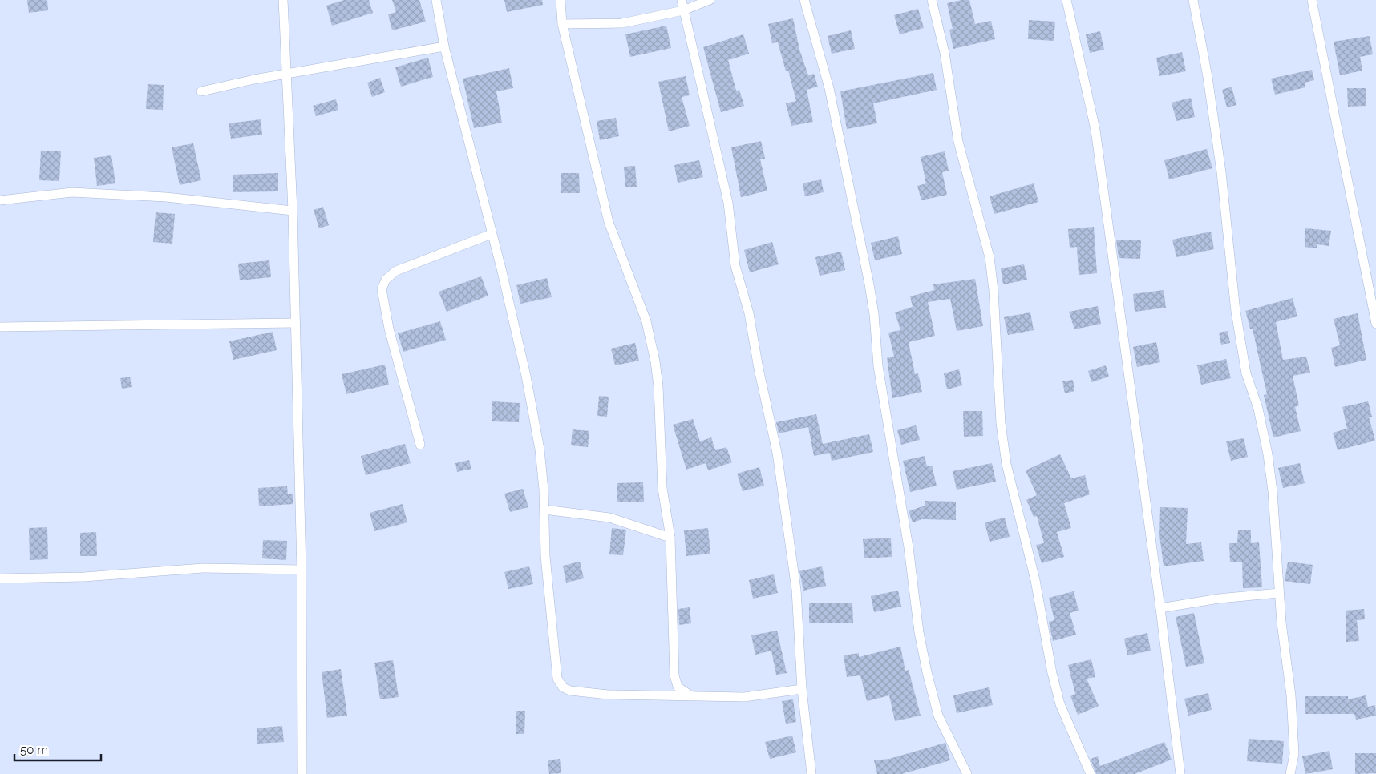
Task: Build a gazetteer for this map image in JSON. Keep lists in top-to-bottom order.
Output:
{
  "scale_bar": "50 m"
}
